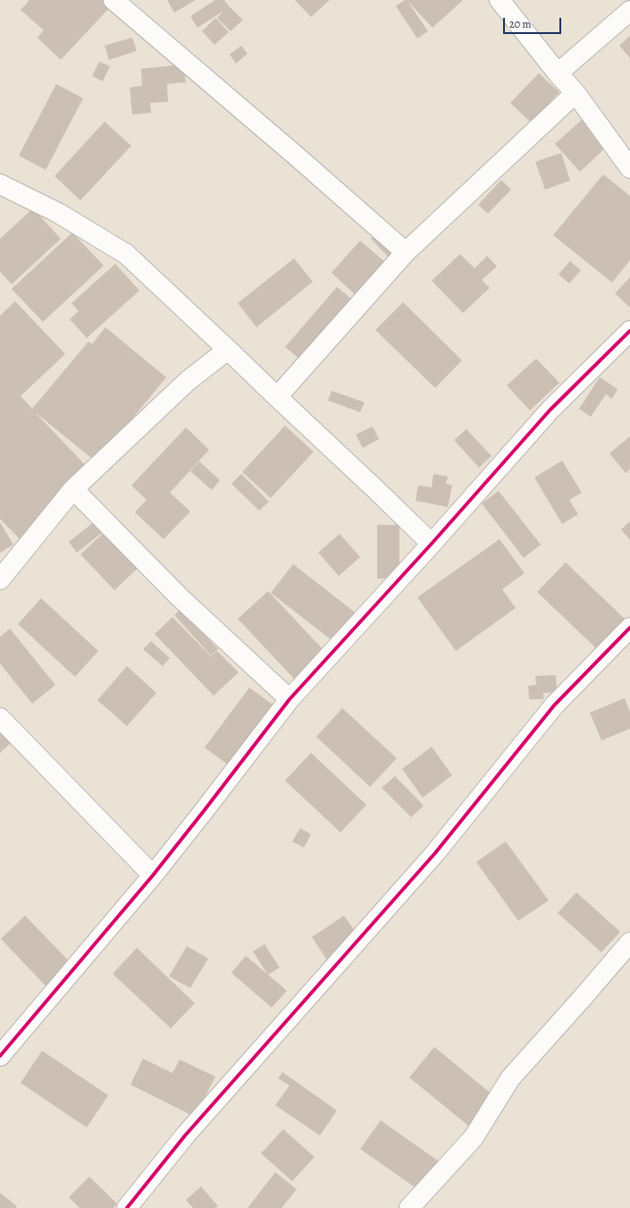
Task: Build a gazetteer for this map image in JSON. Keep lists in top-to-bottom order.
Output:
{
  "scale_bar": "20 m"
}
